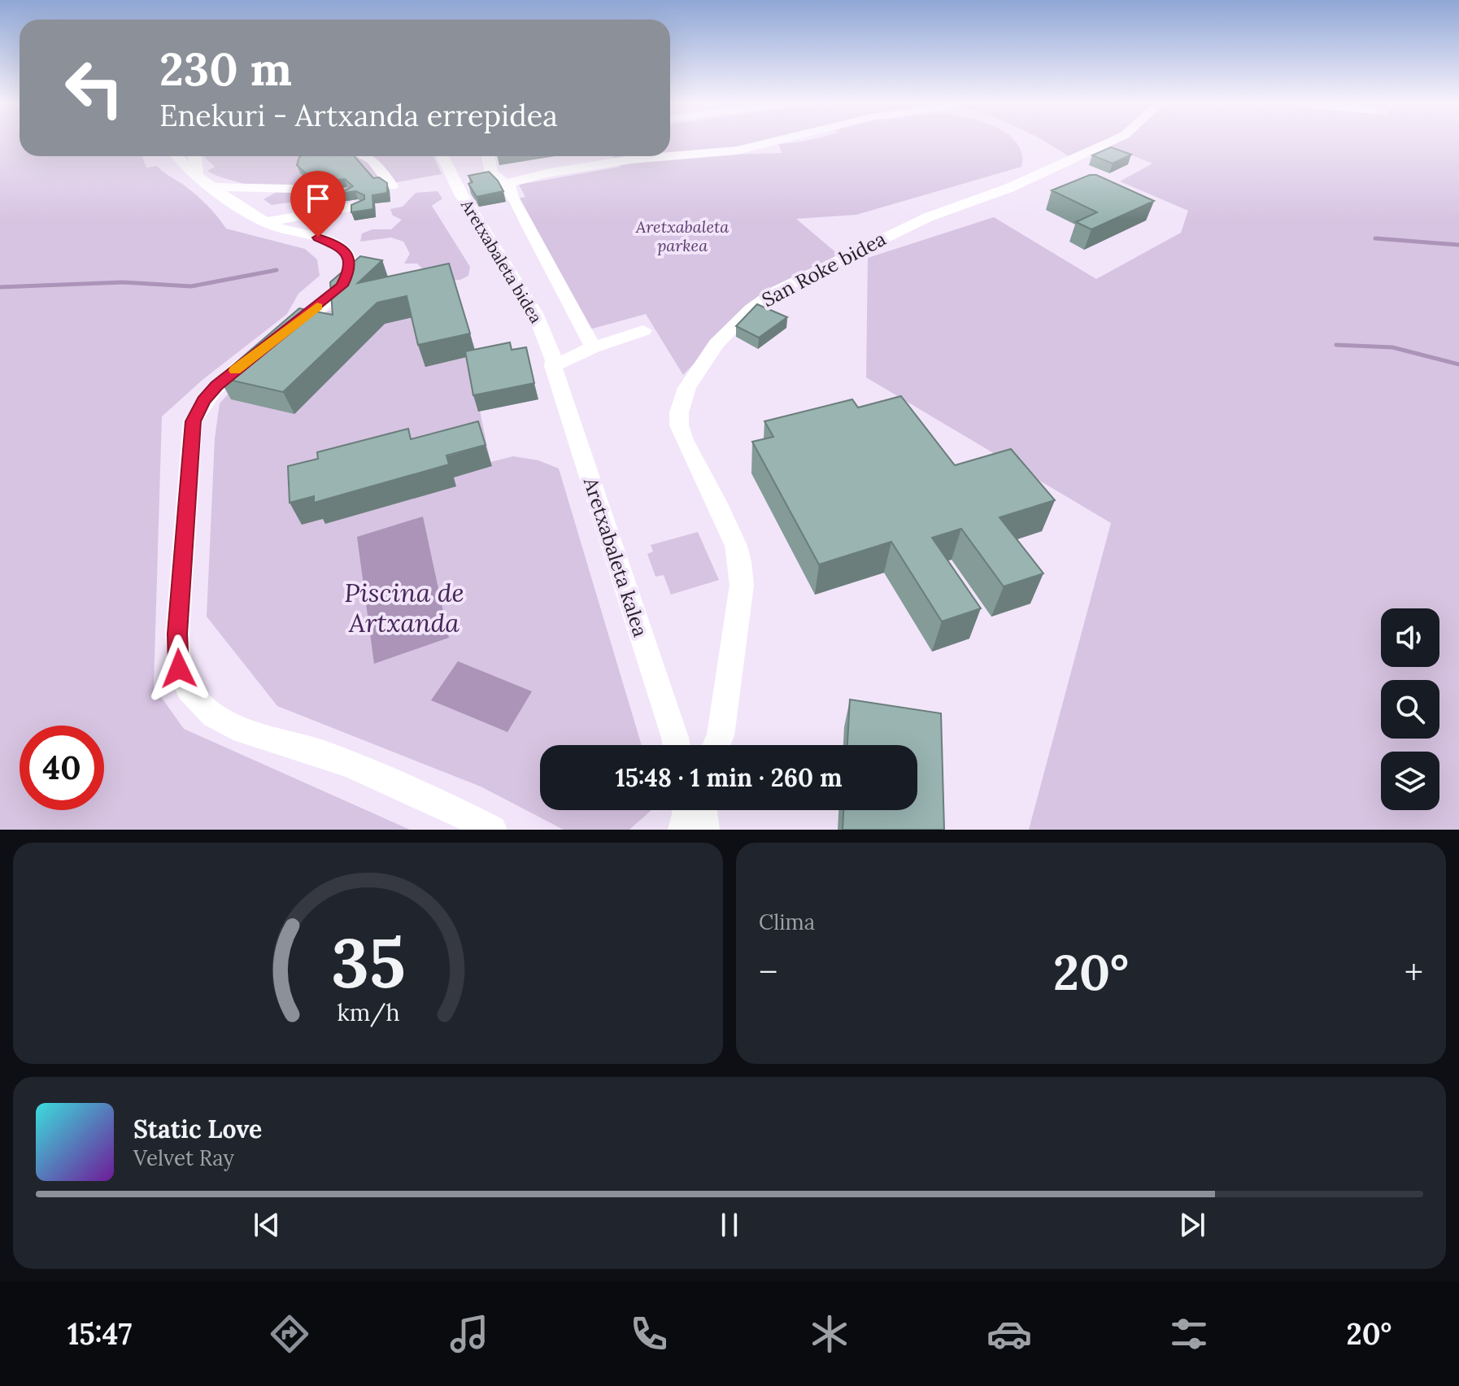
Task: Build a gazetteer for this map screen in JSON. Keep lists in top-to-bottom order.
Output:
{
  "streets": {
    "street": ["Aretxabaleta bidea", "San Roke bidea", "Aretxabaleta kalea"]
  },
  "crossings": [
    ["Aretxabaleta bidea", "Aretxabaleta kalea"]
  ],
  "water": ["Piscina de Artxanda"],
  "parks": ["Aretxabaleta parkea"],
  "page": {
    "turn": ["230 m", "Enekuri - Artxanda errepidea"],
    "limit": "40",
    "trip": "15:48 · 1 min · 260 m",
    "tile": "Clima",
    "heat": ["−", "20°", "+"],
    "song": ["Static Love", "Velvet Ray"],
    "tabs": ["15:47", "20°"],
    "gauge": ["35", "km/h"]
  }
}
